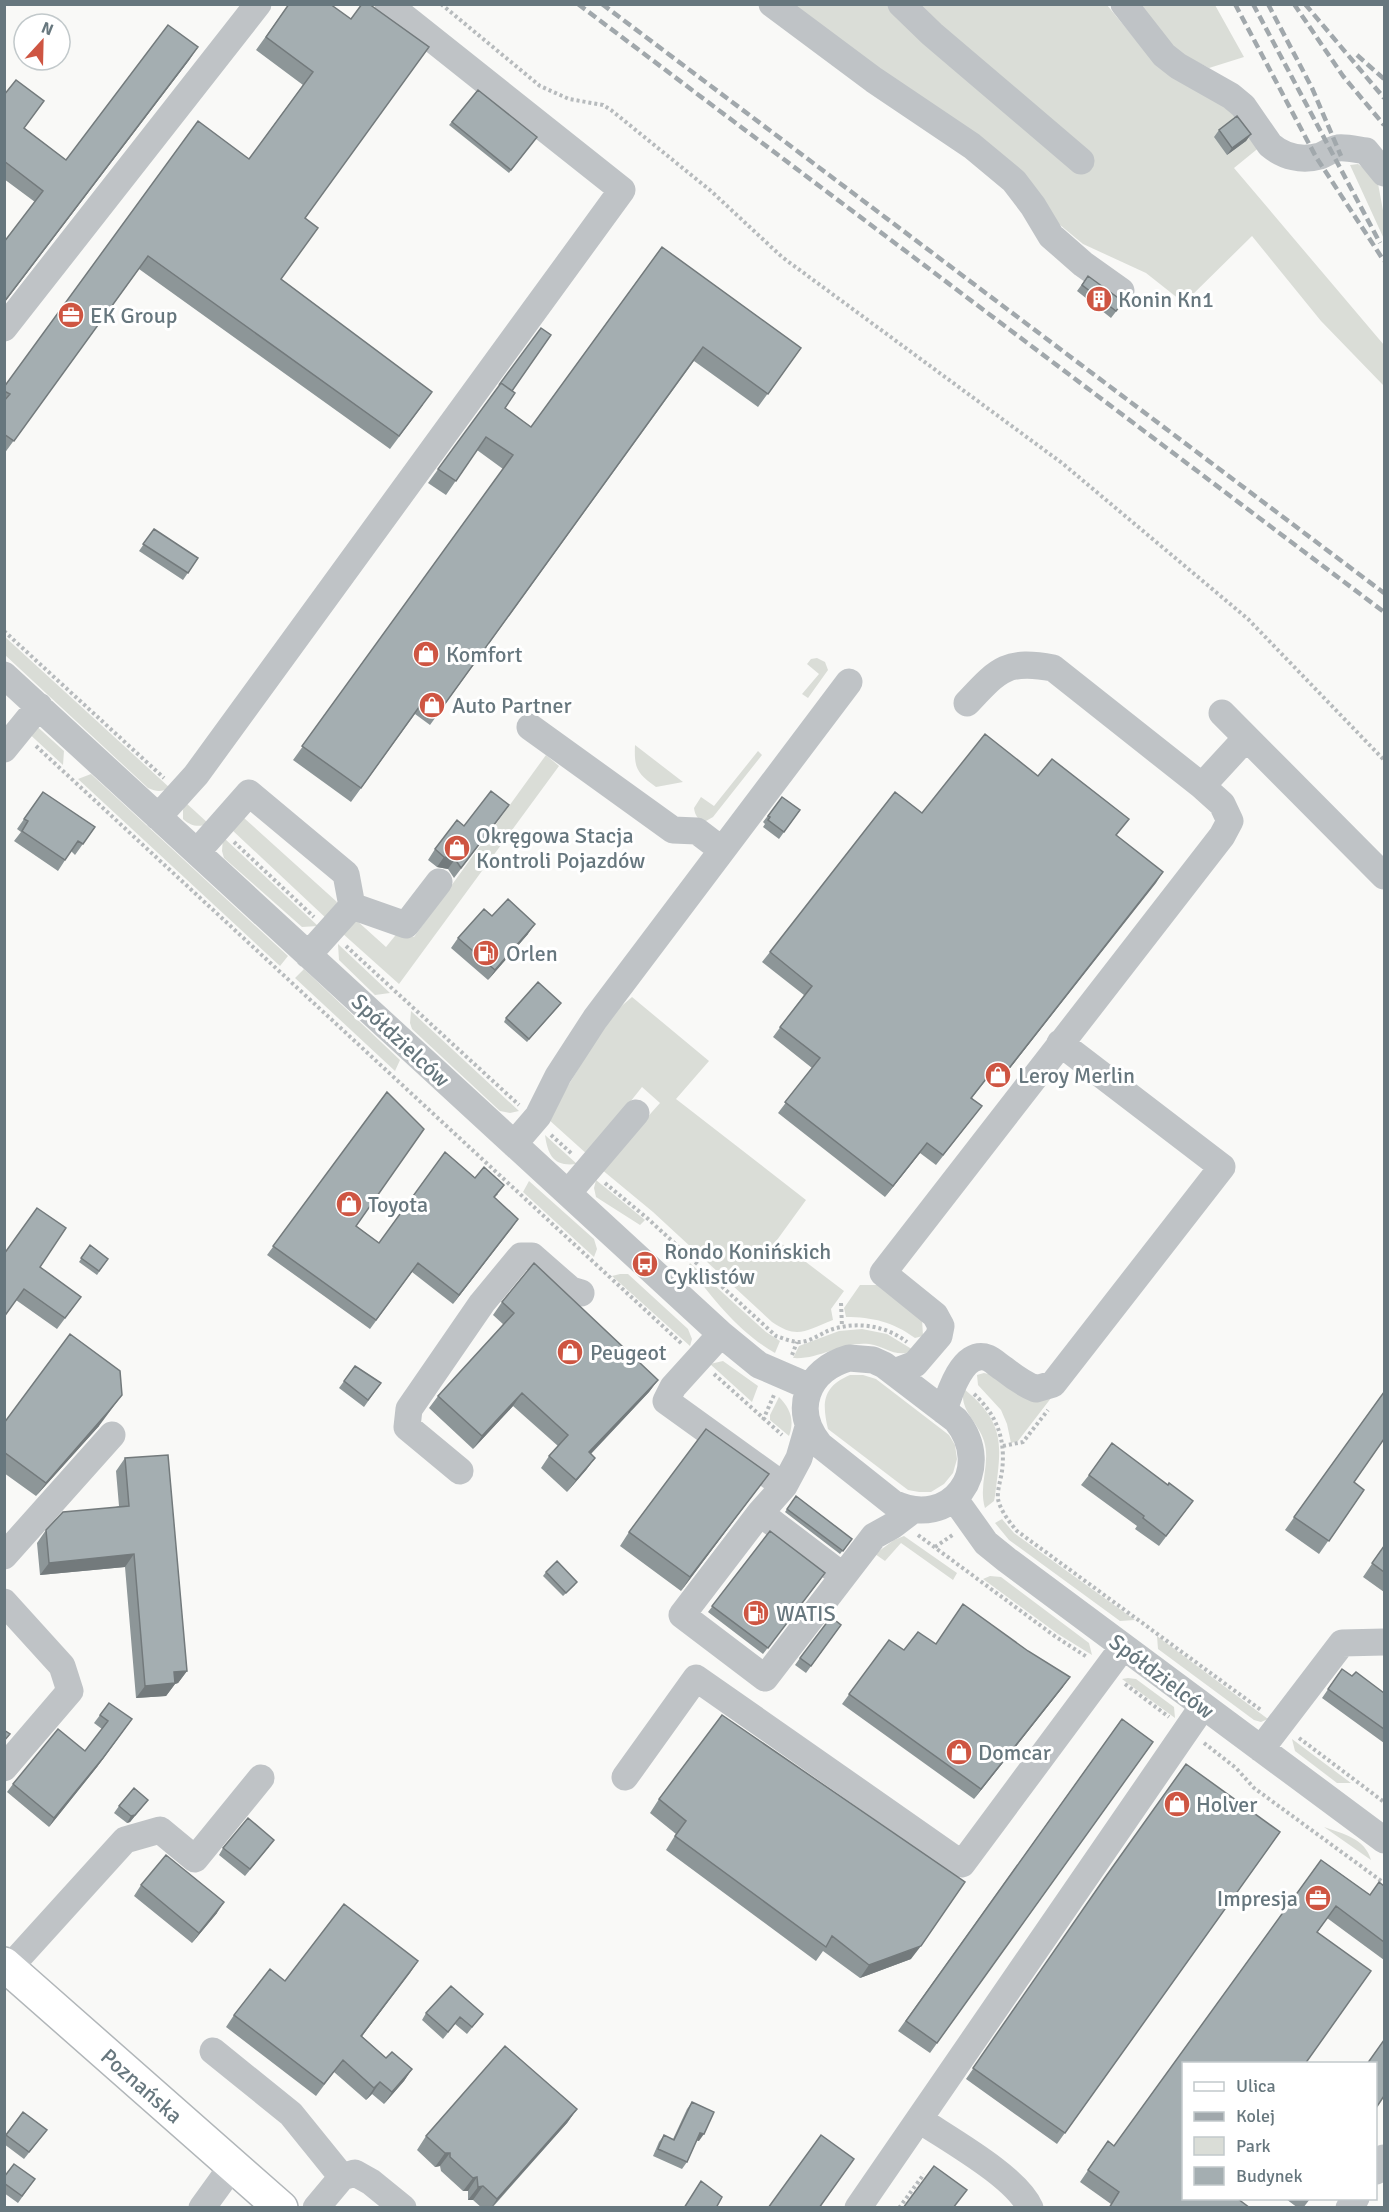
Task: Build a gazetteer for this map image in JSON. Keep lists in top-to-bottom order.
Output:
{
  "streets": {
    "main road": ["Poznańska"],
    "street": ["Spółdzielców"]
  },
  "places": {
    "building": ["Konin Kn1"],
    "office": ["EK Group", "Impresja"],
    "shop": [
      "Komfort",
      "Auto Partner",
      "Okręgowa Stacja Kontroli Pojazdów",
      "Leroy Merlin",
      "Toyota",
      "Peugeot",
      "Domcar",
      "Holver"
    ],
    "fuel station": ["Orlen", "WATIS"],
    "bus stop": ["Rondo Konińskich Cyklistów"]
  },
  "legend": [
    "Ulica",
    "Kolej",
    "Park",
    "Budynek"
  ],
  "north": "top"
}
